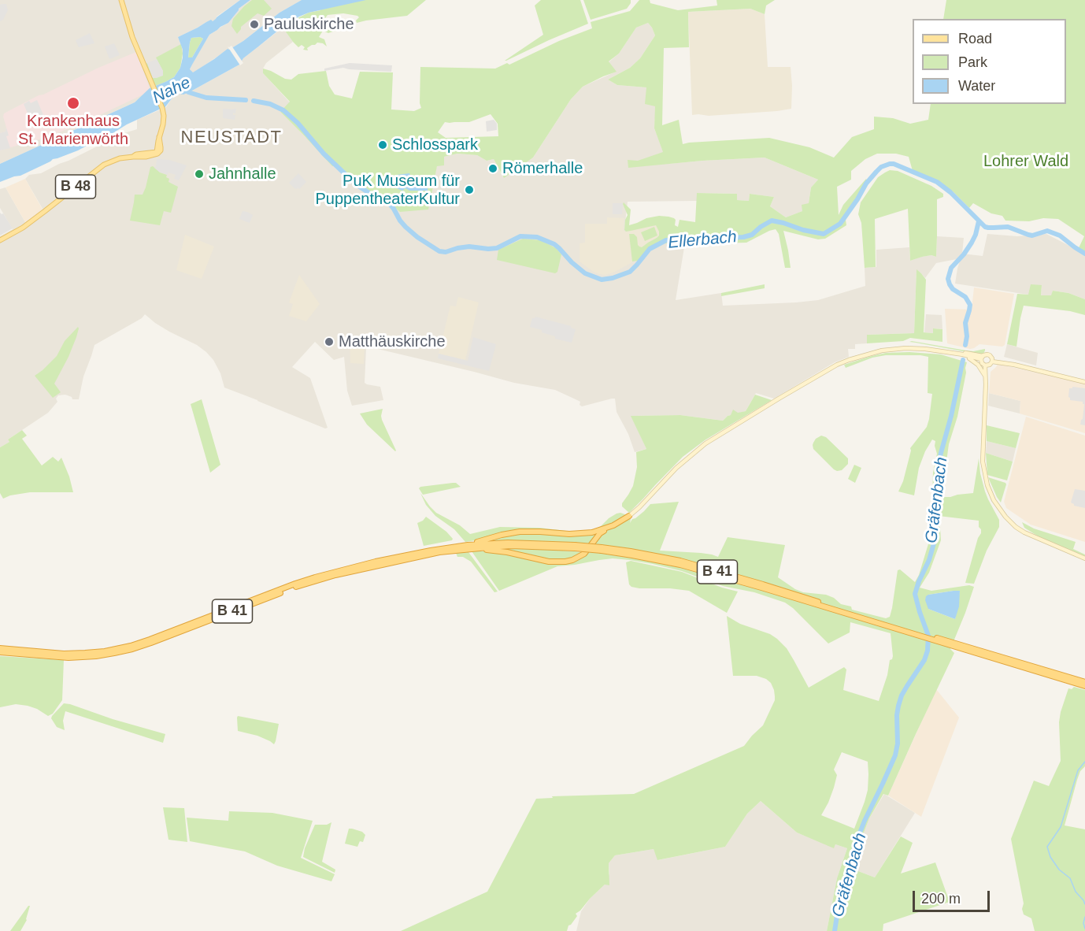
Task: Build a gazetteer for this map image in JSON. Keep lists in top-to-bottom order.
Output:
{
  "streets": {
    "highway": ["B 41"],
    "main road": ["B 48"]
  },
  "districts": ["NEUSTADT"],
  "water": ["Nahe", "Ellerbach", "Gräfenbach"],
  "parks": ["Lohrer Wald"],
  "places": [
    "Pauluskirche",
    "Krankenhaus St. Marienwörth",
    "Schlosspark",
    "Römerhalle",
    "Jahnhalle",
    "PuK Museum für PuppentheaterKultur",
    "Matthäuskirche"
  ],
  "legend": ["Road", "Park", "Water"],
  "scale_bar": "200 m"
}
